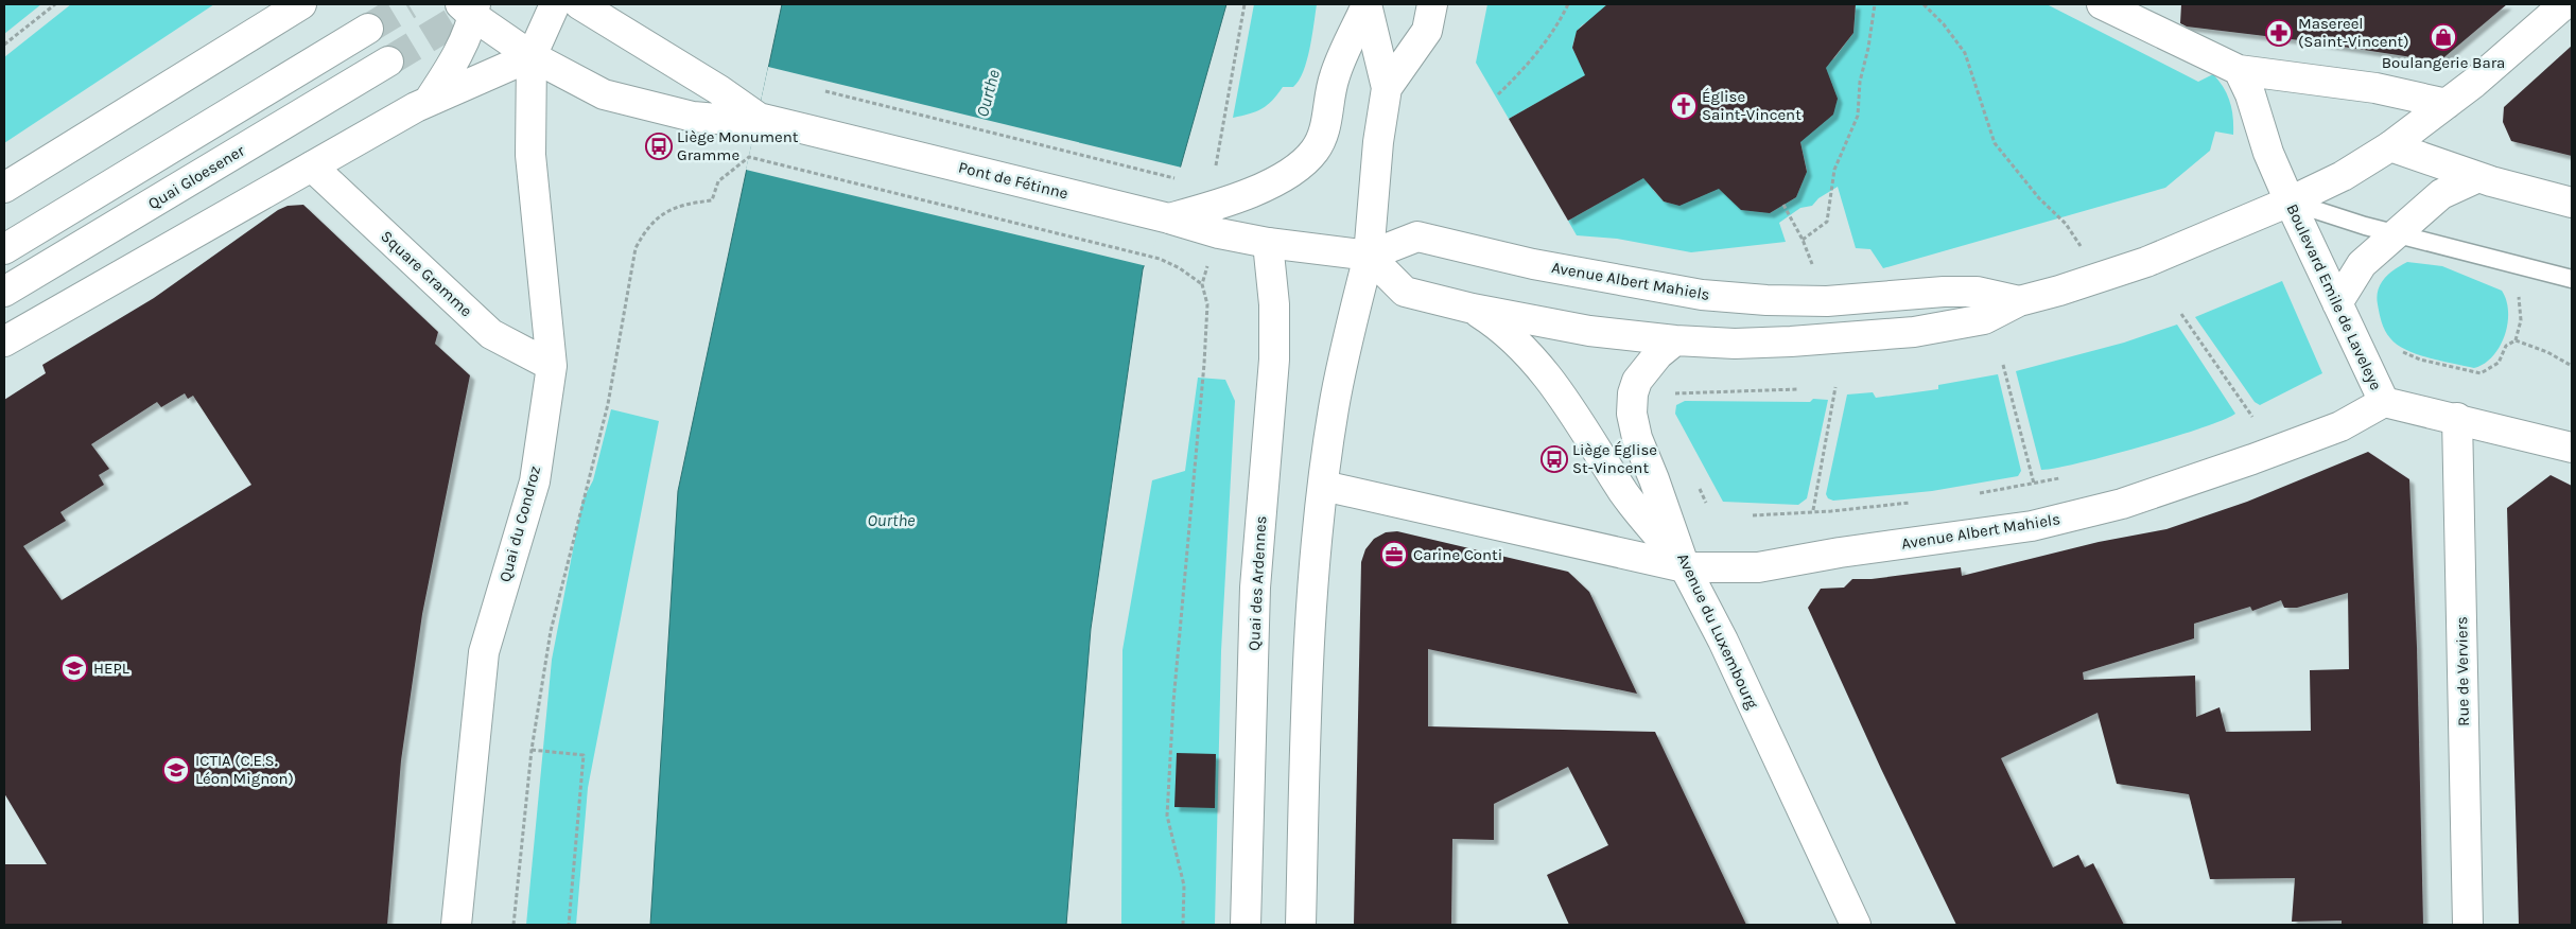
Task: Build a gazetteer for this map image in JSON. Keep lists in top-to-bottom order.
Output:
{
  "streets": {
    "street": [
      "Quai Gloesener",
      "Pont de Fétinne",
      "Square Gramme",
      "Avenue Albert Mahiels",
      "Boulevard Emile de Laveleye",
      "Quai du Condroz",
      "Quai des Ardennes",
      "Avenue du Luxembourg",
      "Rue de Verviers"
    ]
  },
  "crossings": [
    ["Pont de Fétinne", "Avenue Albert Mahiels"],
    ["Pont de Fétinne", "Quai du Condroz"],
    ["Pont de Fétinne", "Quai des Ardennes"],
    ["Square Gramme", "Quai du Condroz"],
    ["Avenue Albert Mahiels", "Boulevard Emile de Laveleye"],
    ["Avenue Albert Mahiels", "Avenue du Luxembourg"],
    ["Boulevard Emile de Laveleye", "Rue de Verviers"]
  ],
  "water": ["Ourthe"],
  "places": {
    "pharmacy": ["Masereel (Saint-Vincent)"],
    "shop": ["Boulangerie Bara"],
    "church": ["Église Saint-Vincent"],
    "bus stop": ["Liège Monument Gramme", "Liège Église St-Vincent"],
    "office": ["Carine Conti"],
    "school or university": ["HEPL", "ICTIA (C.E.S. Léon Mignon)"]
  }
}
